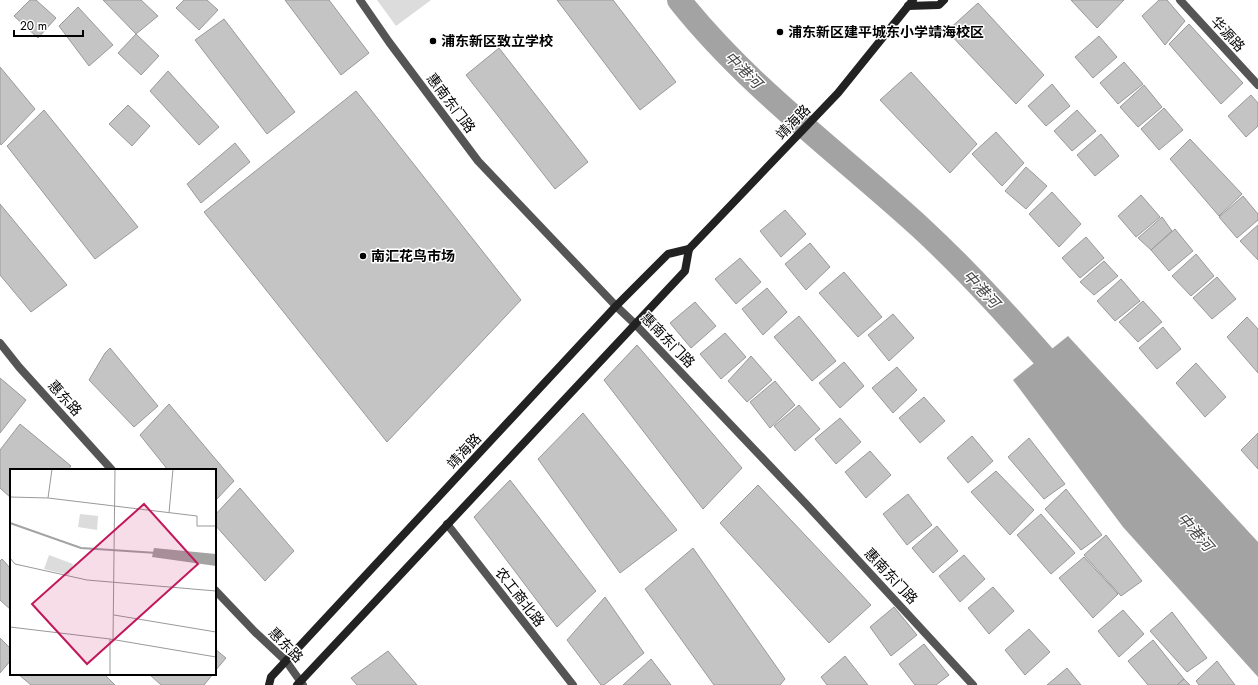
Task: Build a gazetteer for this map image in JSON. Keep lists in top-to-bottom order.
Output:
{
  "streets": {
    "main road": ["靖海路"],
    "street": [
      "华源路",
      "惠南东门路",
      "惠东路",
      "农工商北路"
    ]
  },
  "crossings": [
    ["惠南东门路", "靖海路"],
    ["靖海路", "惠东路"]
  ],
  "water": ["中港河"],
  "places": ["浦东新区建平城东小学靖海校区", "浦东新区致立学校", "南汇花鸟市场"],
  "scale_bar": "20 m"
}
